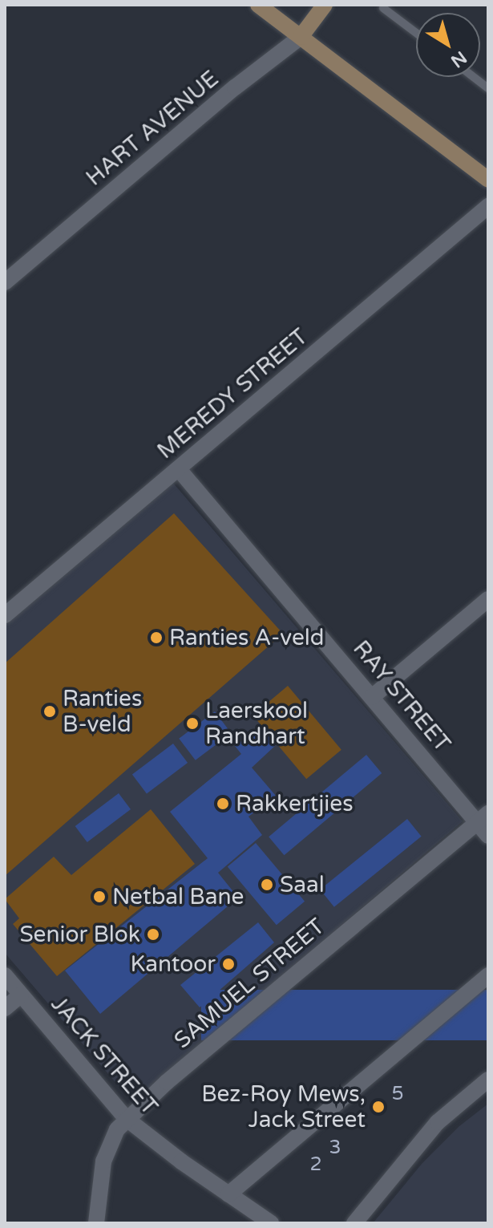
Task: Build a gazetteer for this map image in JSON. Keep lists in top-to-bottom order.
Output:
{
  "streets": {
    "street": [
      "HART AVENUE",
      "MEREDY STREET",
      "RAY STREET",
      "SAMUEL STREET",
      "JACK STREET"
    ]
  },
  "crossings": [
    ["MEREDY STREET", "RAY STREET"],
    ["RAY STREET", "SAMUEL STREET"],
    ["SAMUEL STREET", "JACK STREET"]
  ],
  "places": [
    "Ranties A-veld",
    "Ranties B-veld",
    "Laerskool Randhart",
    "Rakkertjies",
    "Saal",
    "Netbal Bane",
    "Senior Blok",
    "Kantoor",
    "Bez-Roy Mews, Jack Street"
  ],
  "house_numbers": ["5", "3", "2"],
  "north": "bottom right"
}
